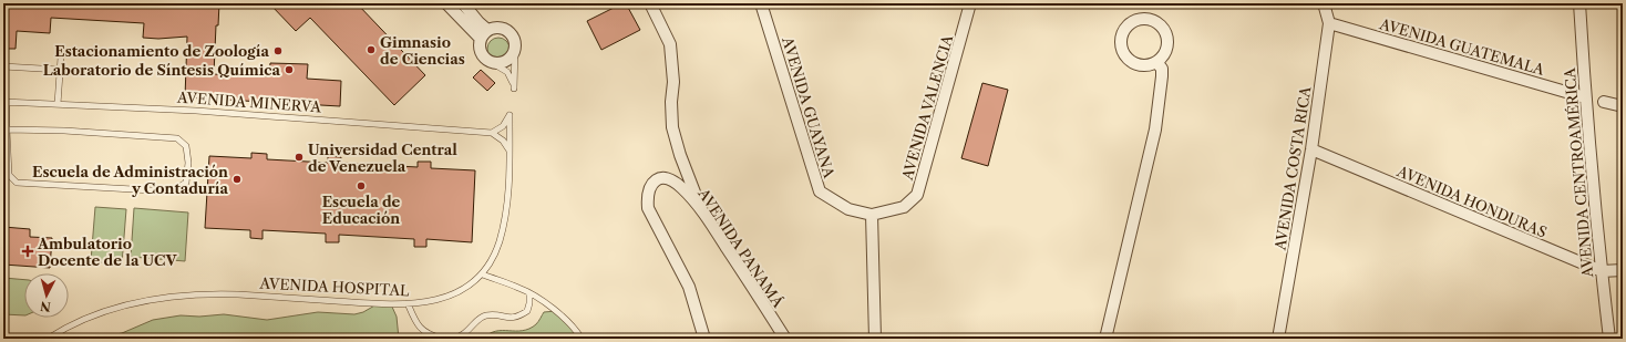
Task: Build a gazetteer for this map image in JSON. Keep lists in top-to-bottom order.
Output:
{
  "streets": {
    "street": [
      "AVENIDA GUATEMALA",
      "AVENIDA GUAYANA",
      "AVENIDA VALENCIA",
      "AVENIDA COSTA RICA",
      "AVENIDA CENTROAMÉRICA",
      "AVENIDA HONDURAS",
      "AVENIDA PANAMÁ"
    ],
    "lane": ["AVENIDA MINERVA", "AVENIDA HOSPITAL"]
  },
  "crossings": [
    ["AVENIDA GUATEMALA", "AVENIDA COSTA RICA"],
    ["AVENIDA GUATEMALA", "AVENIDA CENTROAMÉRICA"],
    ["AVENIDA MINERVA", "AVENIDA HOSPITAL"],
    ["AVENIDA GUAYANA", "AVENIDA VALENCIA"],
    ["AVENIDA COSTA RICA", "AVENIDA HONDURAS"],
    ["AVENIDA CENTROAMÉRICA", "AVENIDA HONDURAS"]
  ],
  "places": {
    "other": [
      "Gimnasio de Ciencias",
      "Estacionamiento de Zoología",
      "Laboratorio de Síntesis Química",
      "Universidad Central de Venezuela",
      "Escuela de Administración y Contaduría",
      "Escuela de Educación"
    ],
    "health": ["Ambulatorio Docente de la UCV"]
  },
  "north": "bottom"
}
